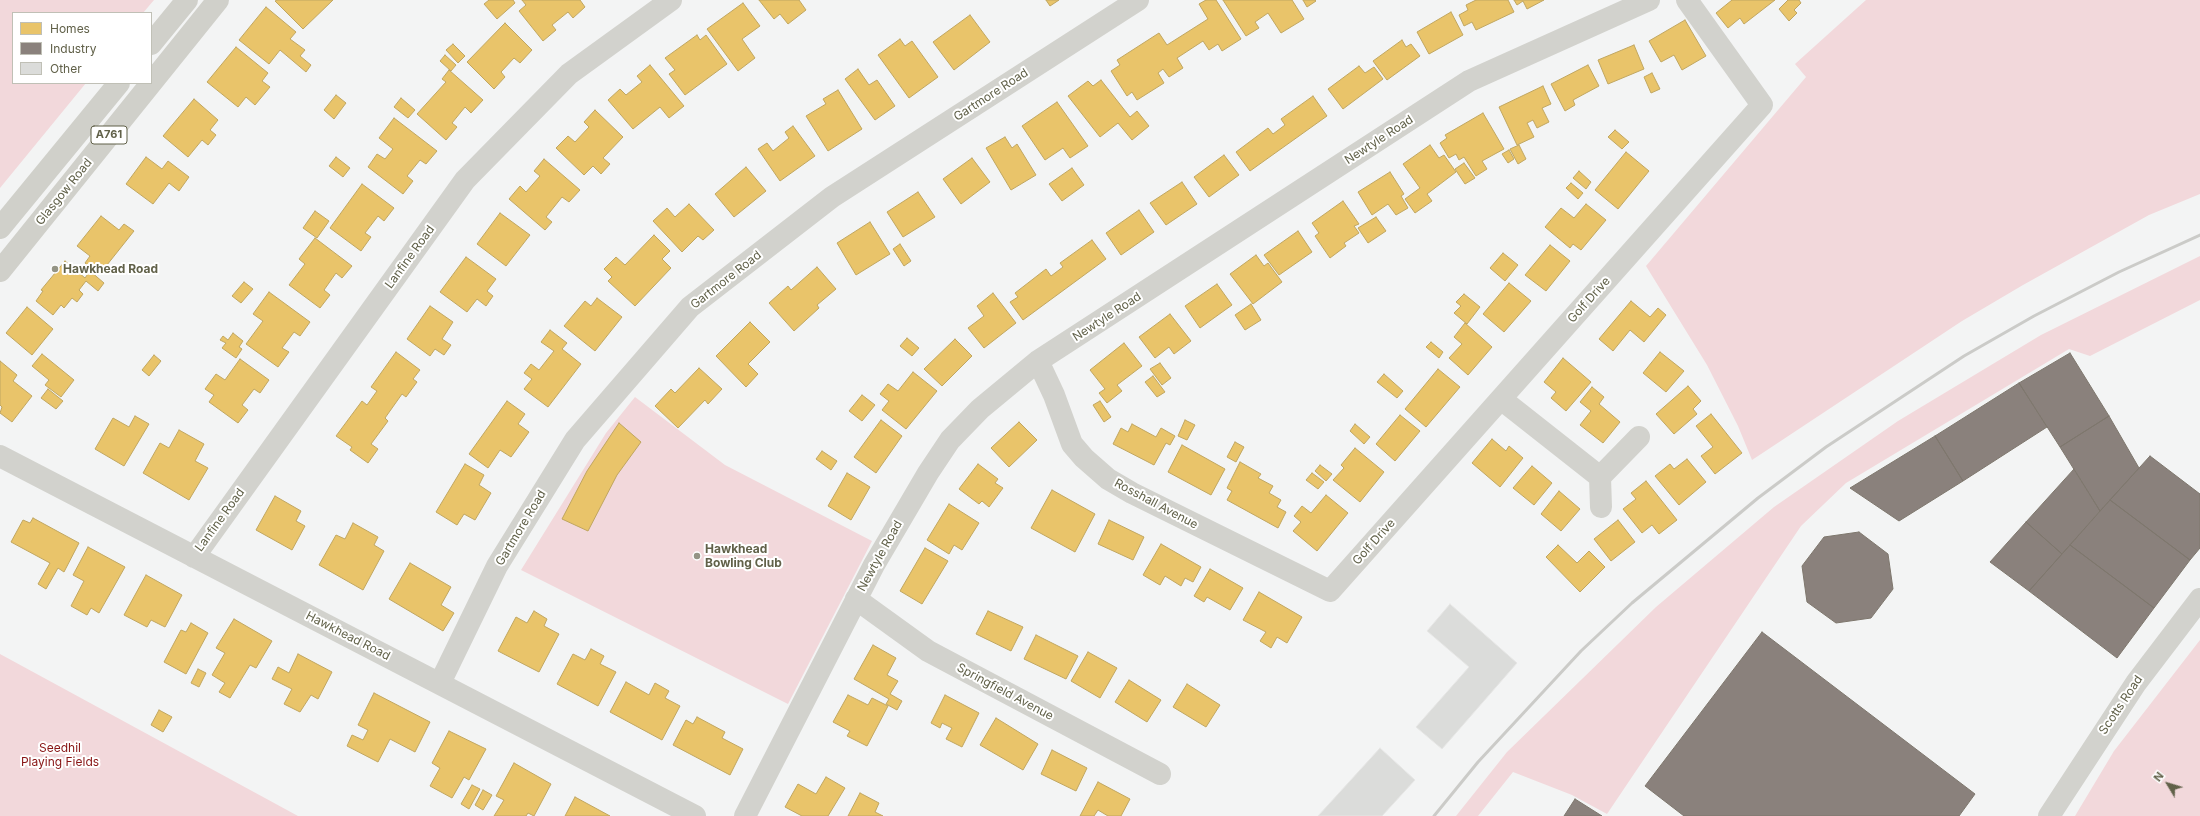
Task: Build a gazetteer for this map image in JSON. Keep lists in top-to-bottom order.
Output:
{
  "streets": {
    "main road": ["A761", "Glasgow Road"],
    "street": [
      "Gartmore Road",
      "Newtyle Road",
      "Lanfine Road",
      "Golf Drive",
      "Rosshall Avenue",
      "Hawkhead Road",
      "Springfield Avenue",
      "Scotts Road"
    ]
  },
  "crossings": [
    ["Gartmore Road", "Hawkhead Road"],
    ["Newtyle Road", "Rosshall Avenue"],
    ["Newtyle Road", "Springfield Avenue"],
    ["Lanfine Road", "Hawkhead Road"],
    ["Golf Drive", "Rosshall Avenue"]
  ],
  "parks": ["Seedhil Playing Fields"],
  "places": ["Hawkhead Road", "Hawkhead Bowling Club"],
  "legend": ["Homes", "Industry", "Other"],
  "north": "top left"
}
